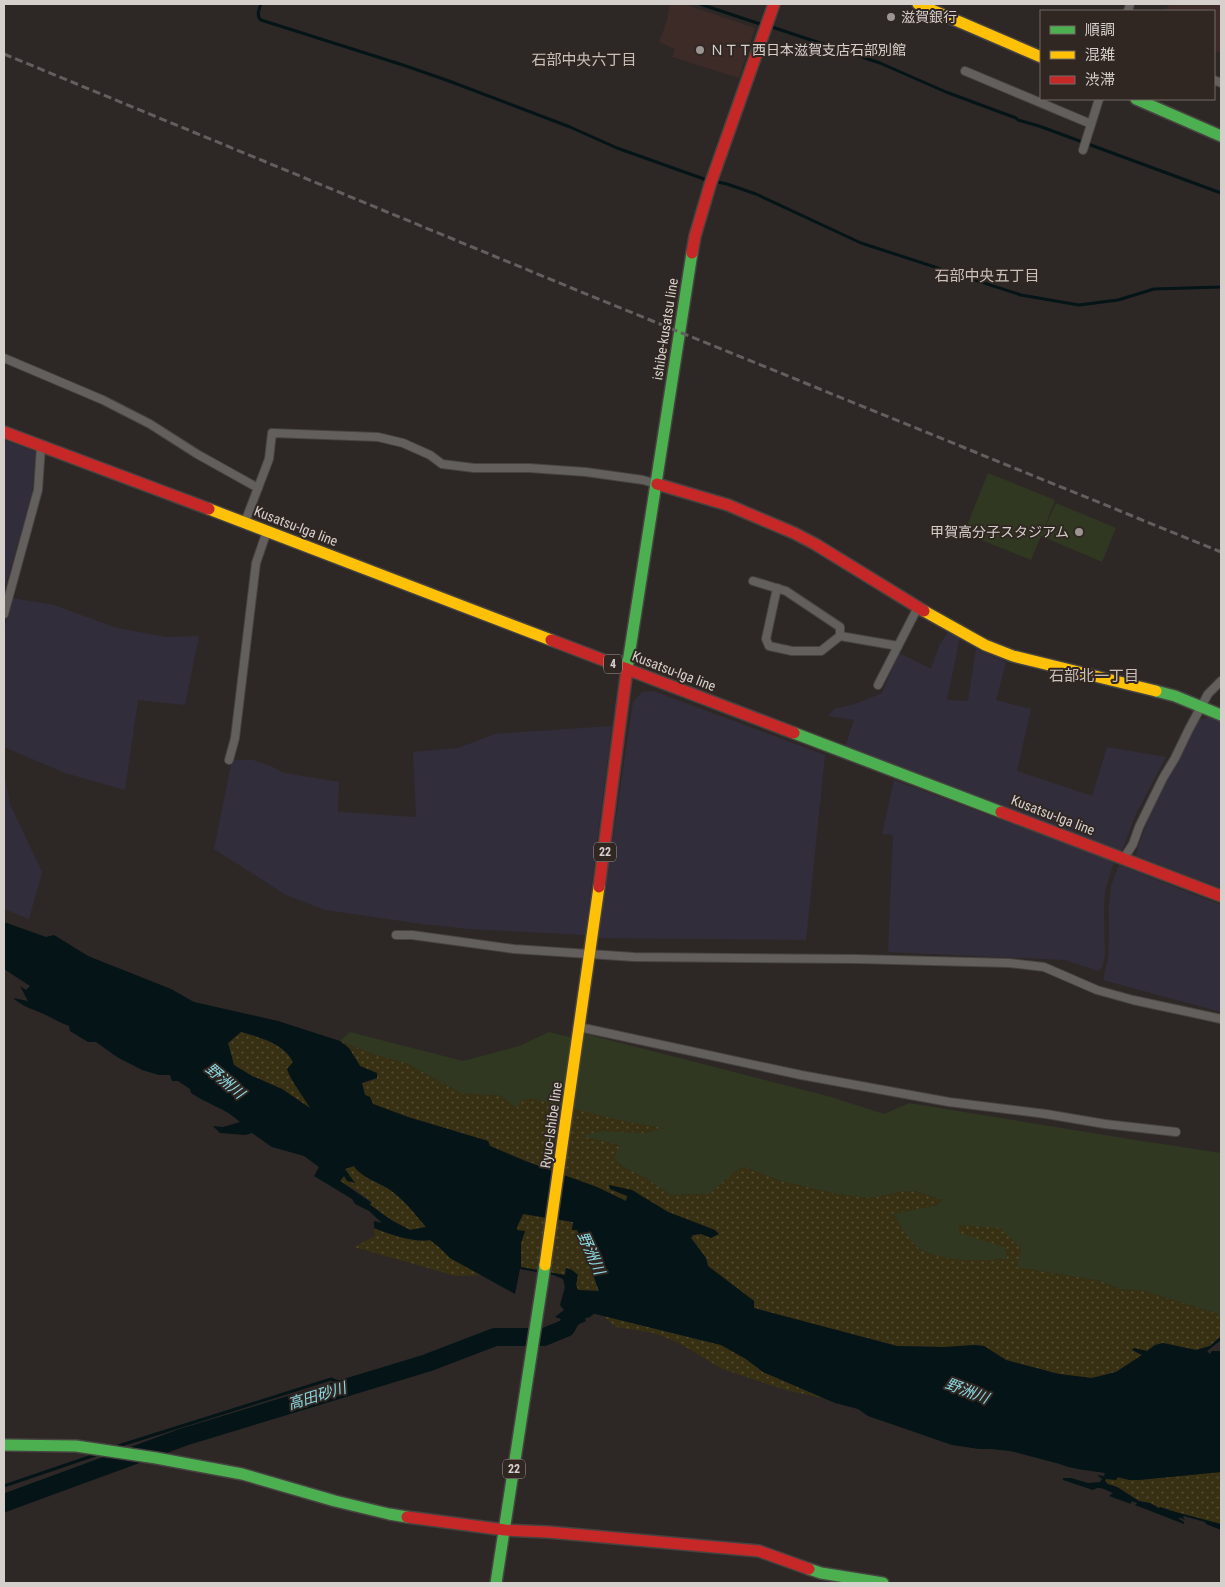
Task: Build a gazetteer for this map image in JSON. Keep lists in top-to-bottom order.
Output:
{
  "streets": {
    "main road": [
      "ishibe-kusatsu line",
      "Kusatsu-Iga line",
      "4",
      "22",
      "Ryuo-Ishibe line"
    ]
  },
  "crossings": [
    ["ishibe-kusatsu line", "Kusatsu-Iga line"],
    ["ishibe-kusatsu line", "Ryuo-Ishibe line"],
    ["Kusatsu-Iga line", "Ryuo-Ishibe line"]
  ],
  "districts": ["石部中央六丁目", "石部中央五丁目", "石部北一丁目"],
  "water": ["野洲川", "高田砂川"],
  "places": ["滋賀銀行", "ＮＴＴ西日本滋賀支店石部別館", "甲賀高分子スタジアム"],
  "legend": ["順調", "混雑", "渋滞"]
}
